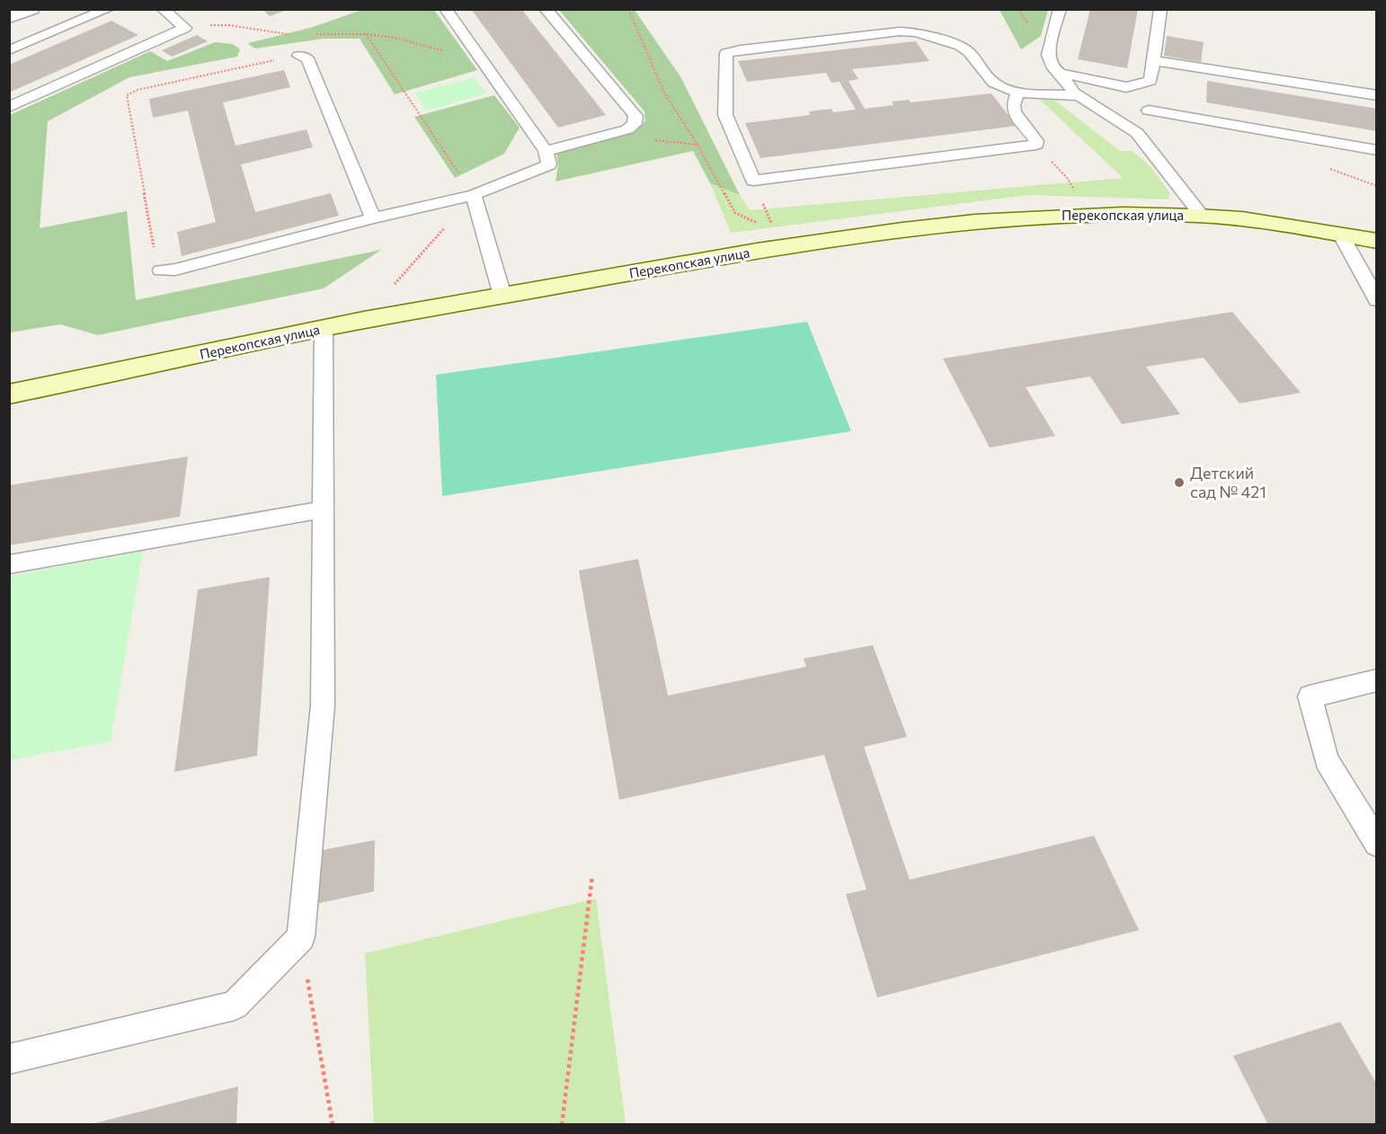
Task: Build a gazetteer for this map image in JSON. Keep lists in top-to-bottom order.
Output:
{
  "streets": {
    "street": ["Перекопская улица"]
  },
  "places": ["Детский сад № 421"]
}
